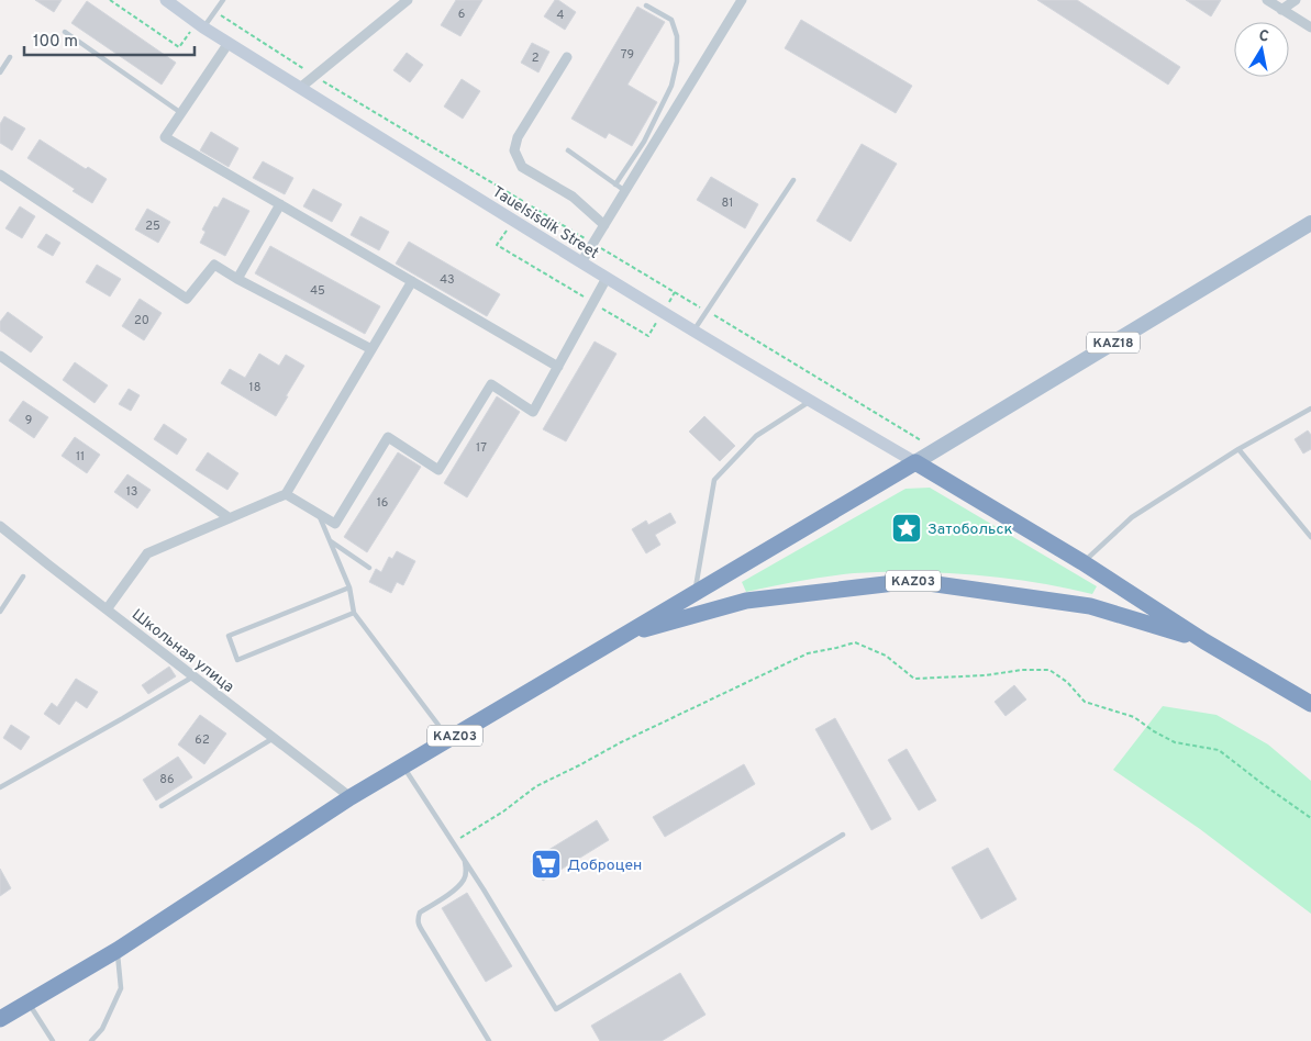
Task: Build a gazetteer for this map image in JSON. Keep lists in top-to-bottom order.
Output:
{
  "streets": {
    "highway": ["KАZ03"],
    "main road": ["KAZ18"],
    "street": ["Tauelsisdik Street", "Школьная улица"]
  },
  "crossings": [
    ["Tauelsisdik Street", "KAZ18"],
    ["Tauelsisdik Street", "KАZ03"],
    ["KAZ18", "KАZ03"],
    ["KАZ03", "Школьная улица"]
  ],
  "places": {
    "place": ["Затобольск"],
    "supermarket": ["Доброцен"]
  },
  "house_numbers": [
    "6",
    "4",
    "79",
    "2",
    "81",
    "25",
    "43",
    "45",
    "20",
    "18",
    "9",
    "17",
    "11",
    "13",
    "16",
    "62",
    "86"
  ],
  "scale_bar": "100 m",
  "north": "top"
}
